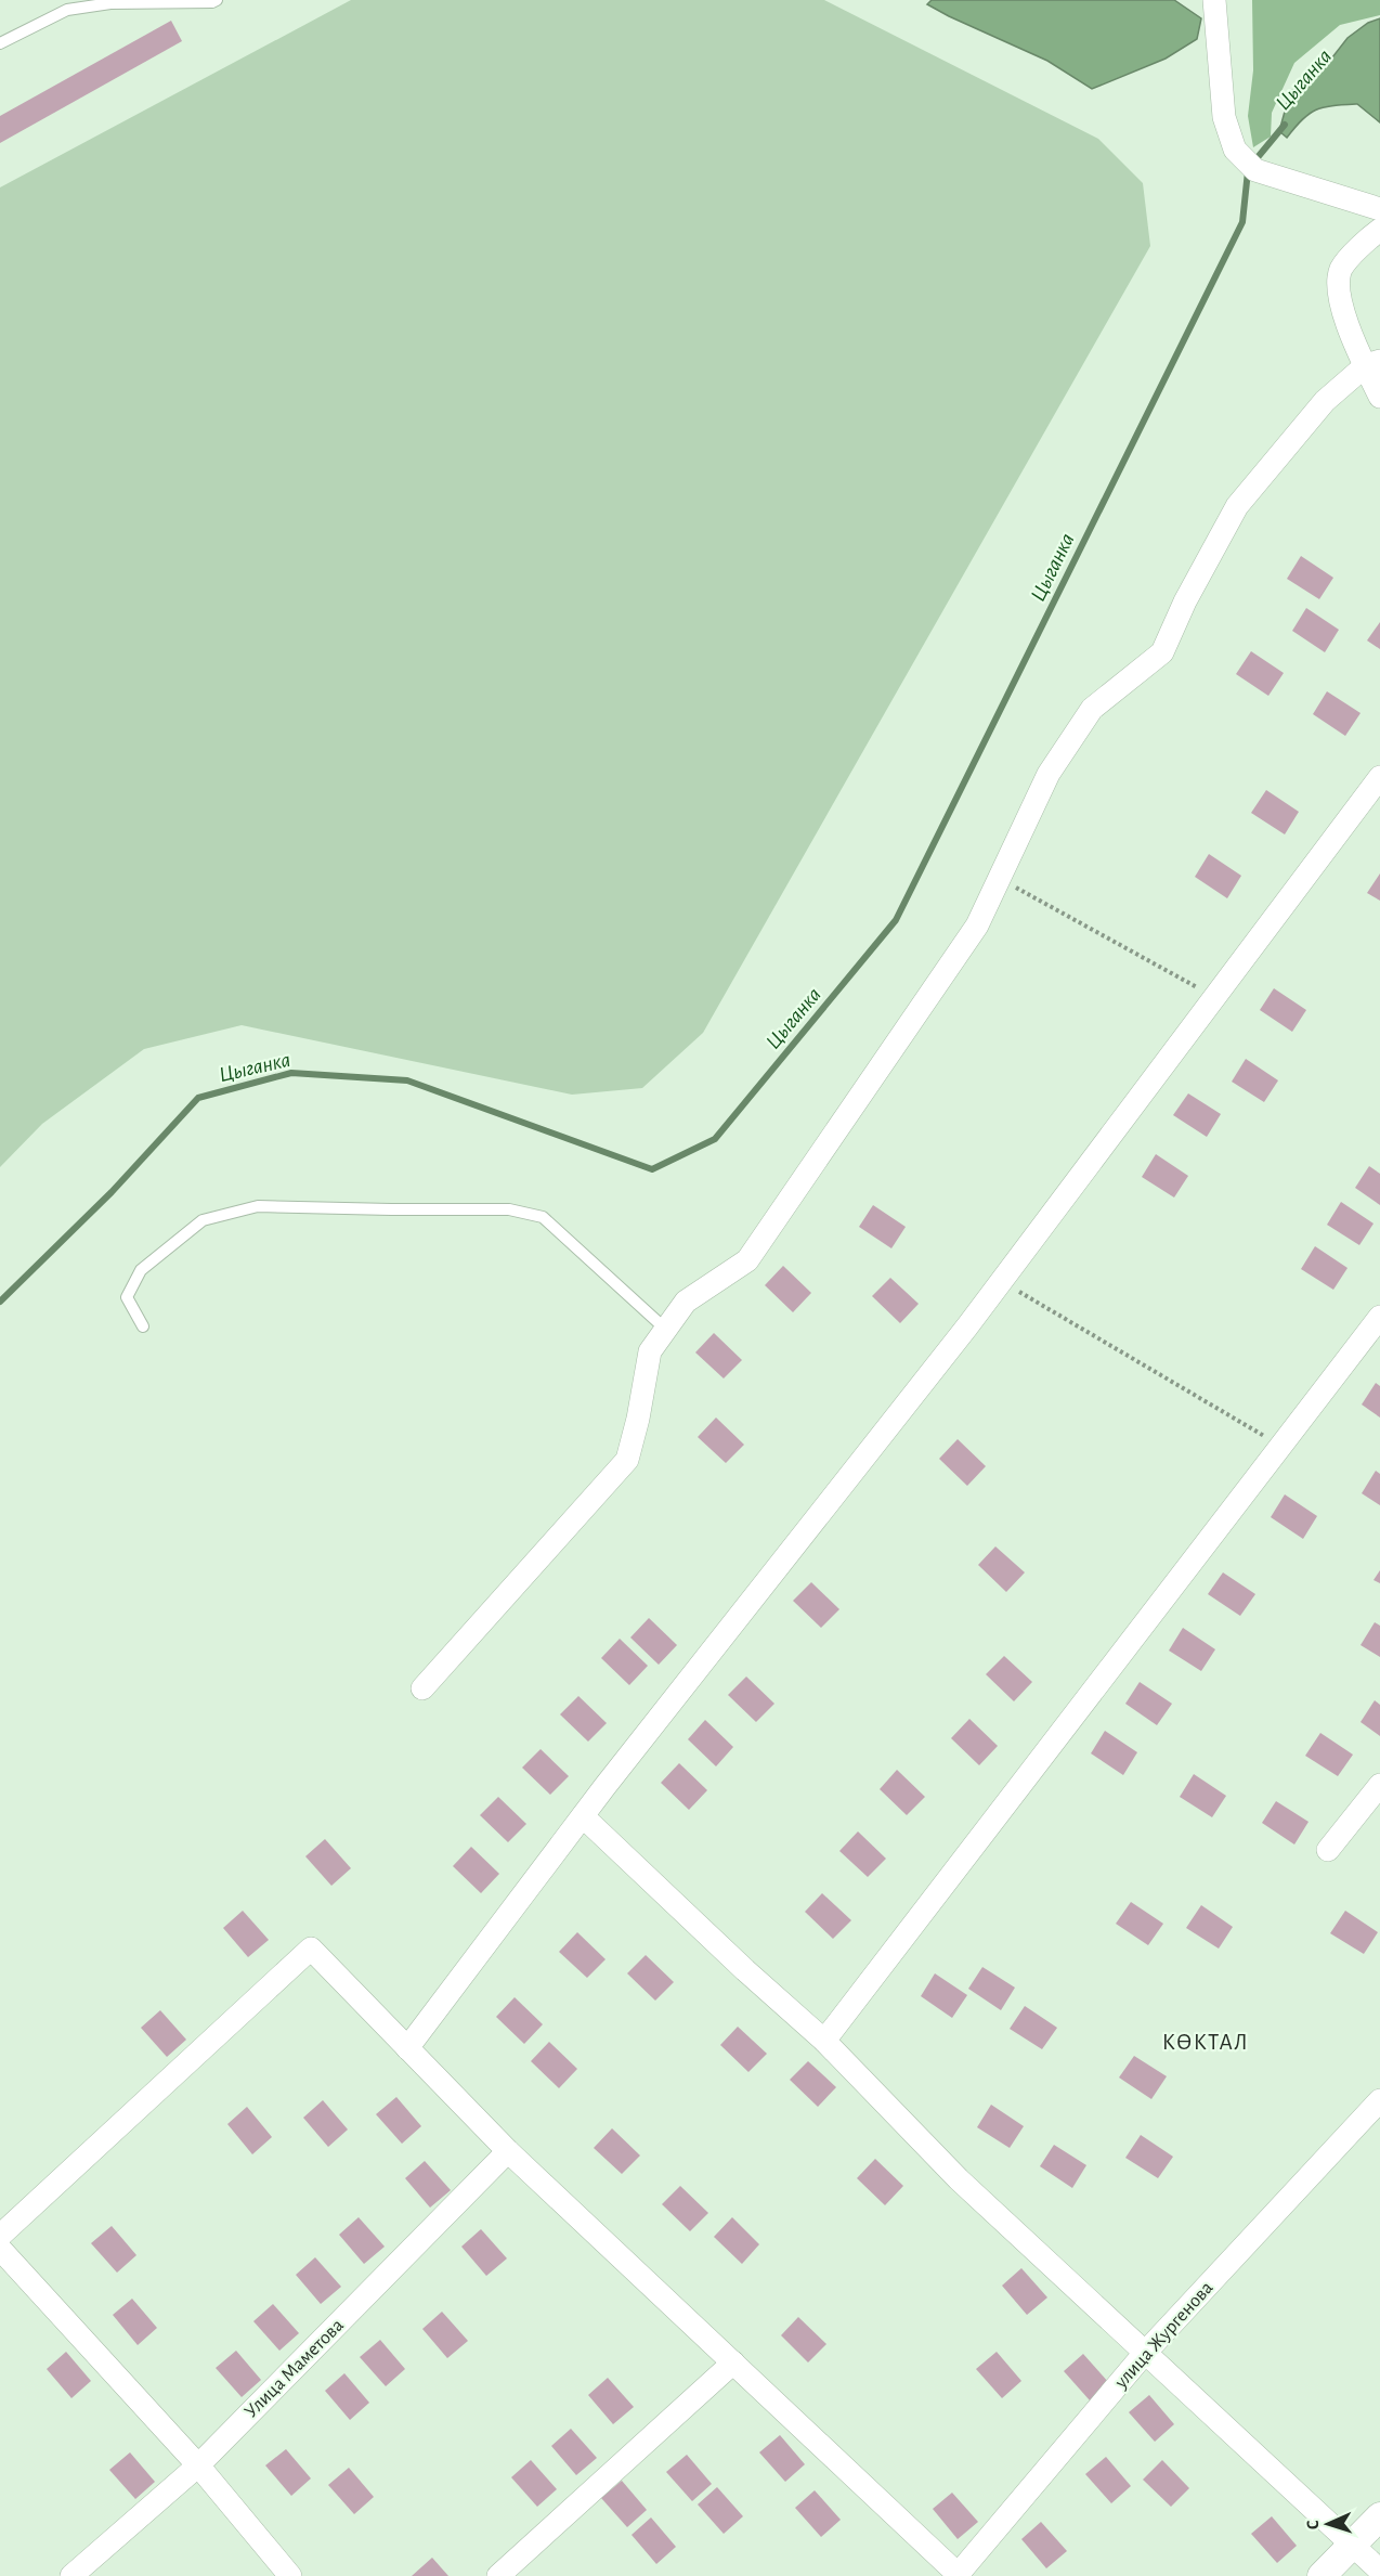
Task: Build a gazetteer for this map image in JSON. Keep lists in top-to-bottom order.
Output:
{
  "streets": {
    "street": ["улица Жургенова", "Улица Маметова"]
  },
  "districts": ["КӨКТАЛ"],
  "water": ["Цыганка"],
  "north": "left"
}
